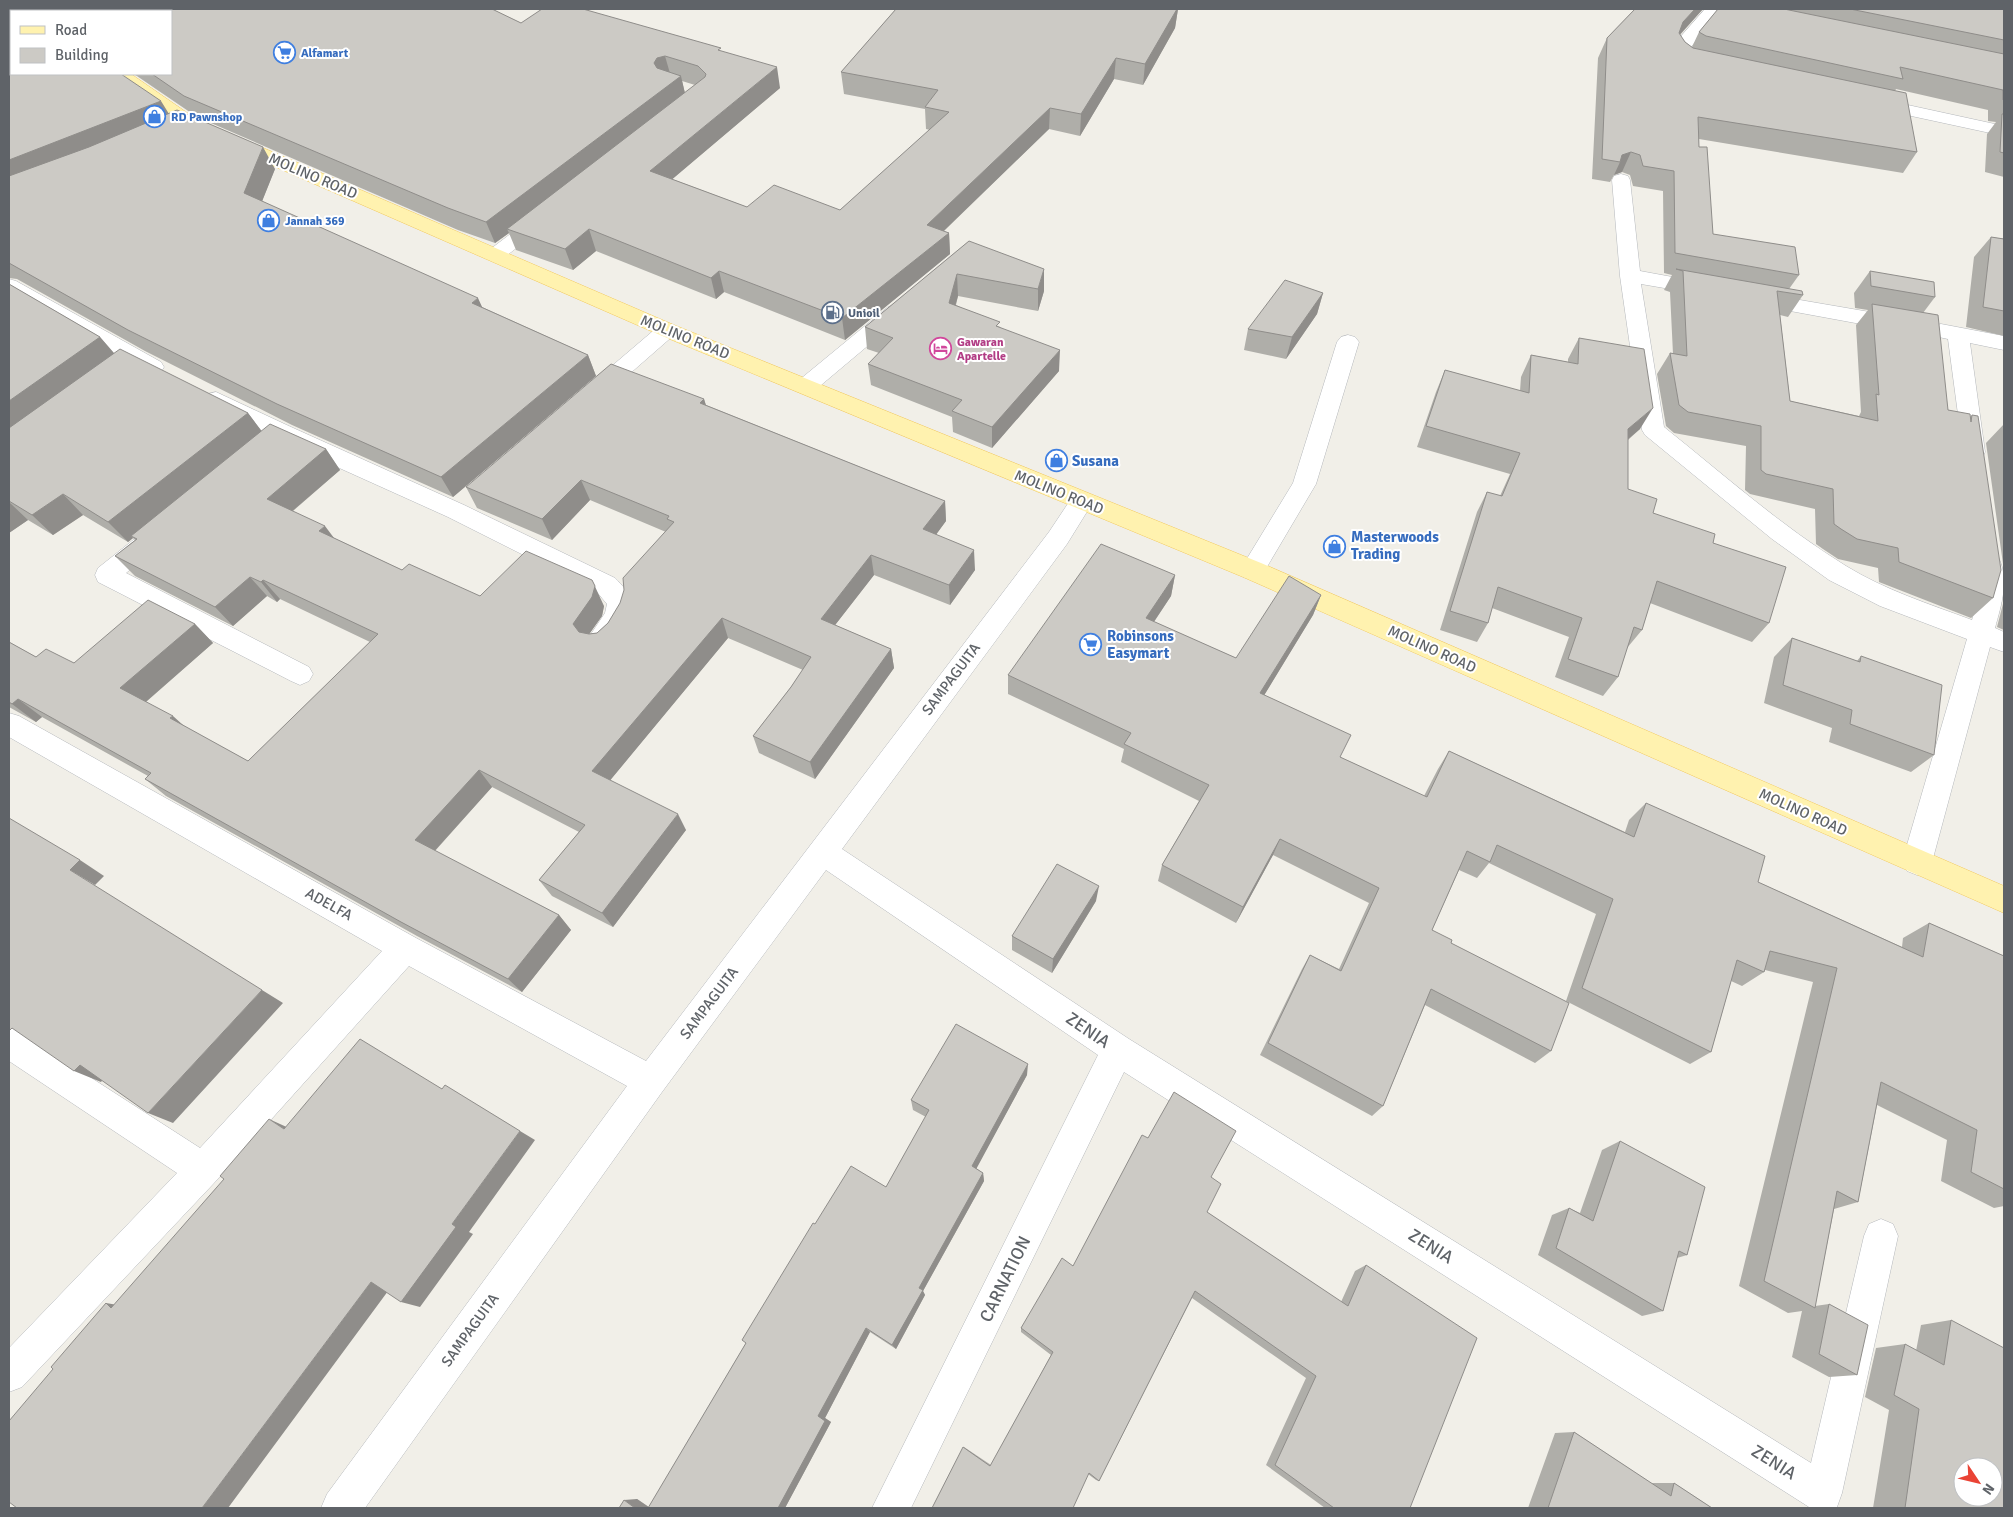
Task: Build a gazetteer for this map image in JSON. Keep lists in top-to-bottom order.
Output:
{
  "streets": {
    "main road": ["MOLINO ROAD"],
    "street": [
      "SAMPAGUITA",
      "ADELFA",
      "ZENIA",
      "CARNATION"
    ]
  },
  "crossings": [
    ["MOLINO ROAD", "SAMPAGUITA"],
    ["SAMPAGUITA", "ADELFA"],
    ["SAMPAGUITA", "ZENIA"],
    ["ZENIA", "CARNATION"]
  ],
  "places": {
    "supermarket": ["Alfamart", "Robinsons Easymart"],
    "shop": [
      "RD Pawnshop",
      "Jannah 369",
      "Susana",
      "Masterwoods Trading"
    ],
    "fuel station": ["Unioil"],
    "hotel": ["Gawaran Apartelle"]
  },
  "legend": ["Road", "Building"],
  "north": "bottom right"
}
